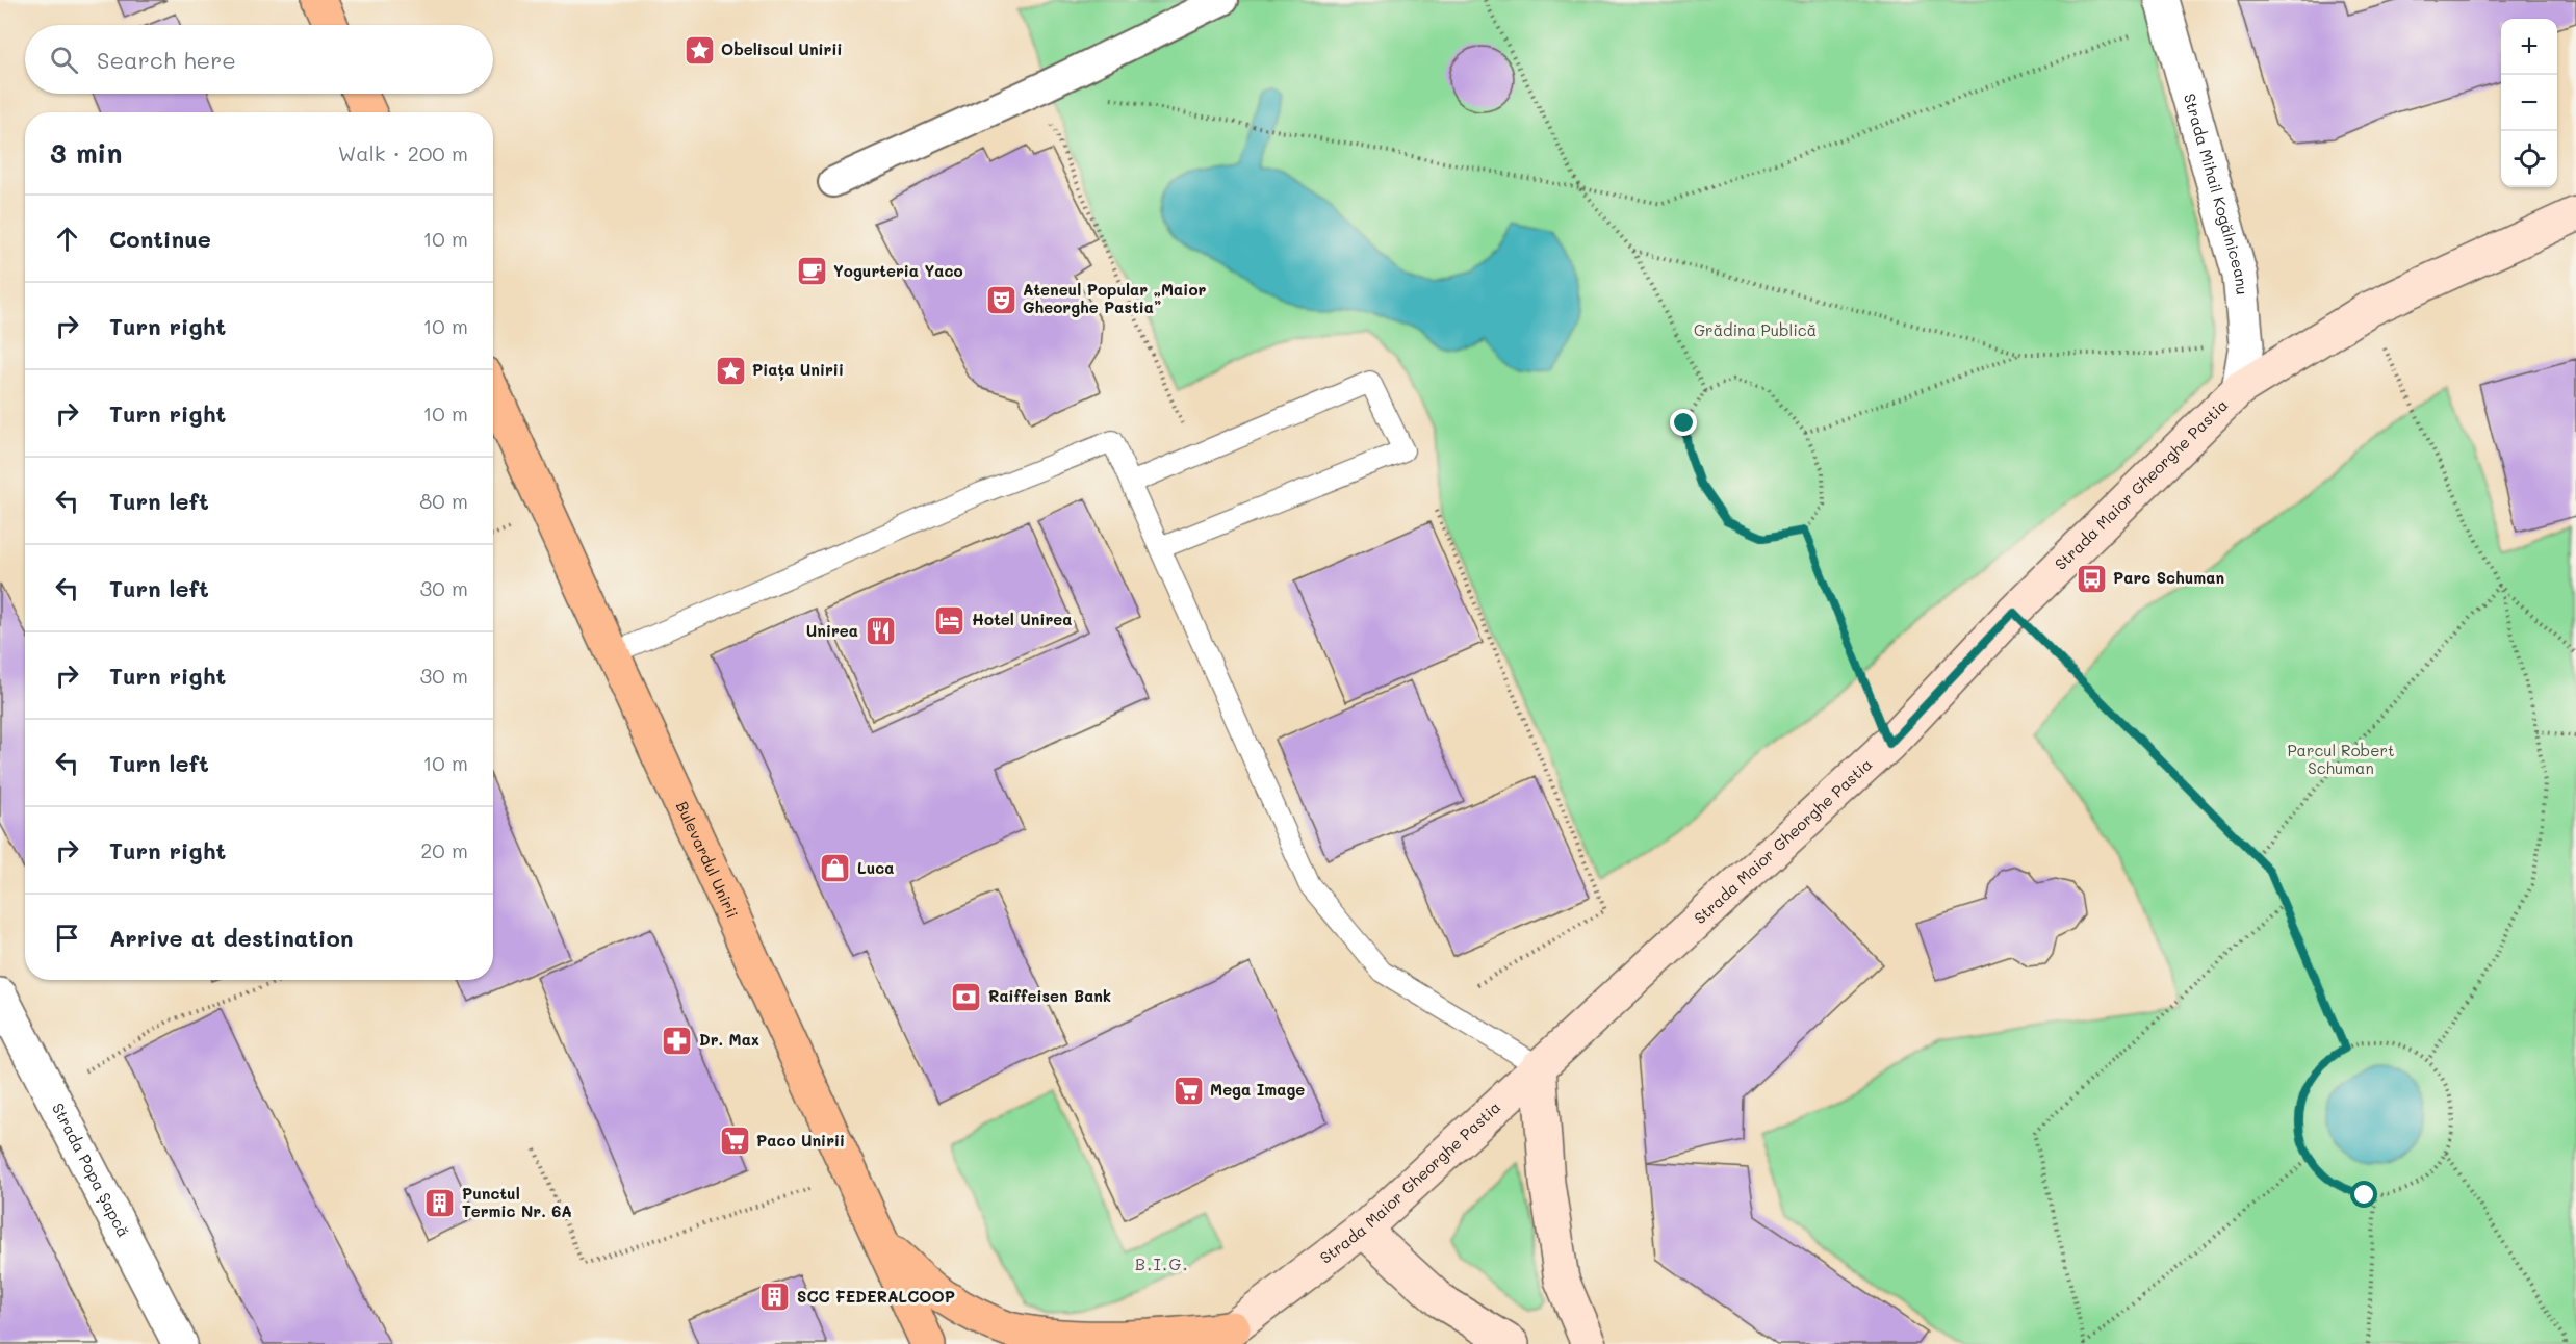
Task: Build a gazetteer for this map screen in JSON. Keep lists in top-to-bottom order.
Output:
{
  "streets": {
    "main road": ["Strada Maior Gheorghe Pastia", "Bulevardul Unirii"],
    "street": ["Strada Mihail Kogălniceanu", "Strada Popa Șapcă"]
  },
  "crossings": [
    ["Strada Mihail Kogălniceanu", "Strada Maior Gheorghe Pastia"]
  ],
  "districts": ["B.I.G."],
  "parks": ["Grădina Publică", "Parcul Robert Schuman"],
  "places": {
    "place": ["Obeliscul Unirii", "Piața Unirii"],
    "cafe": ["Yogurteria Yaco"],
    "theatre": ["Ateneul Popular „Maior Gheorghe Pastia”"],
    "bus stop": ["Parc Schuman"],
    "hotel": ["Hotel Unirea"],
    "restaurant": ["Unirea"],
    "shop": ["Luca"],
    "bank": ["Raiffeisen Bank"],
    "pharmacy": ["Dr. Max"],
    "supermarket": ["Mega Image", "Paco Unirii"],
    "building": ["Punctul Termic Nr. 6A", "SCC FEDERALCOOP"]
  },
  "page": {
    "map_buttons": ["+", "−"],
    "search": "Search here",
    "heading": ["3 min", "Walk · 200 m"],
    "list": [
      ["Continue", "10 m"],
      ["Turn right", "10 m"],
      ["Turn right", "10 m"],
      ["Turn left", "80 m"],
      ["Turn left", "30 m"],
      ["Turn right", "30 m"],
      ["Turn left", "10 m"],
      ["Turn right", "20 m"],
      "Arrive at destination"
    ]
  }
}
